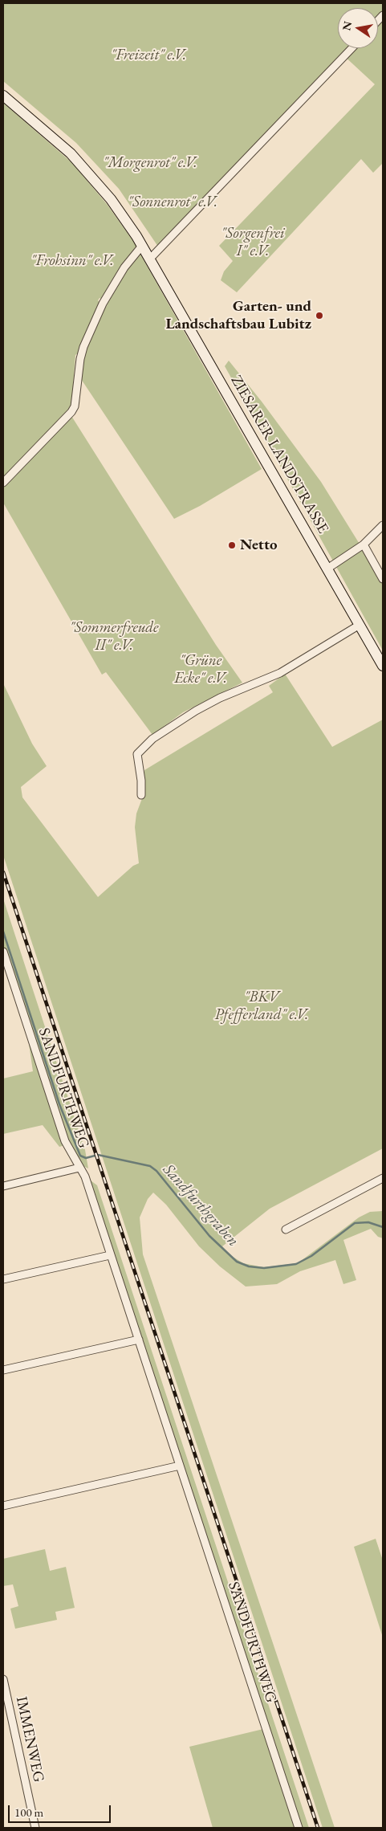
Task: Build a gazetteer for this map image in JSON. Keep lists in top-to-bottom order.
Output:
{
  "streets": {
    "main road": ["ZIESARER LANDSTRASSE"],
    "street": ["SANDFURTHWEG", "IMMENWEG"]
  },
  "water": ["Sandfurthgraben"],
  "parks": [
    "\"Freizeit\" e.V.",
    "\"Morgenrot\" e.V.",
    "\"Sonnenrot\" e.V.",
    "\"Sorgenfrei I\" e.V.",
    "\"Frohsinn\" e.V.",
    "\"Sommerfreude II\" e.V.",
    "\"Grüne Ecke\" e.V.",
    "\"BKV Pfefferland\" e.V."
  ],
  "places": ["Garten- und Landschaftsbau Lubitz", "Netto"],
  "scale_bar": "100 m",
  "north": "left"
}
